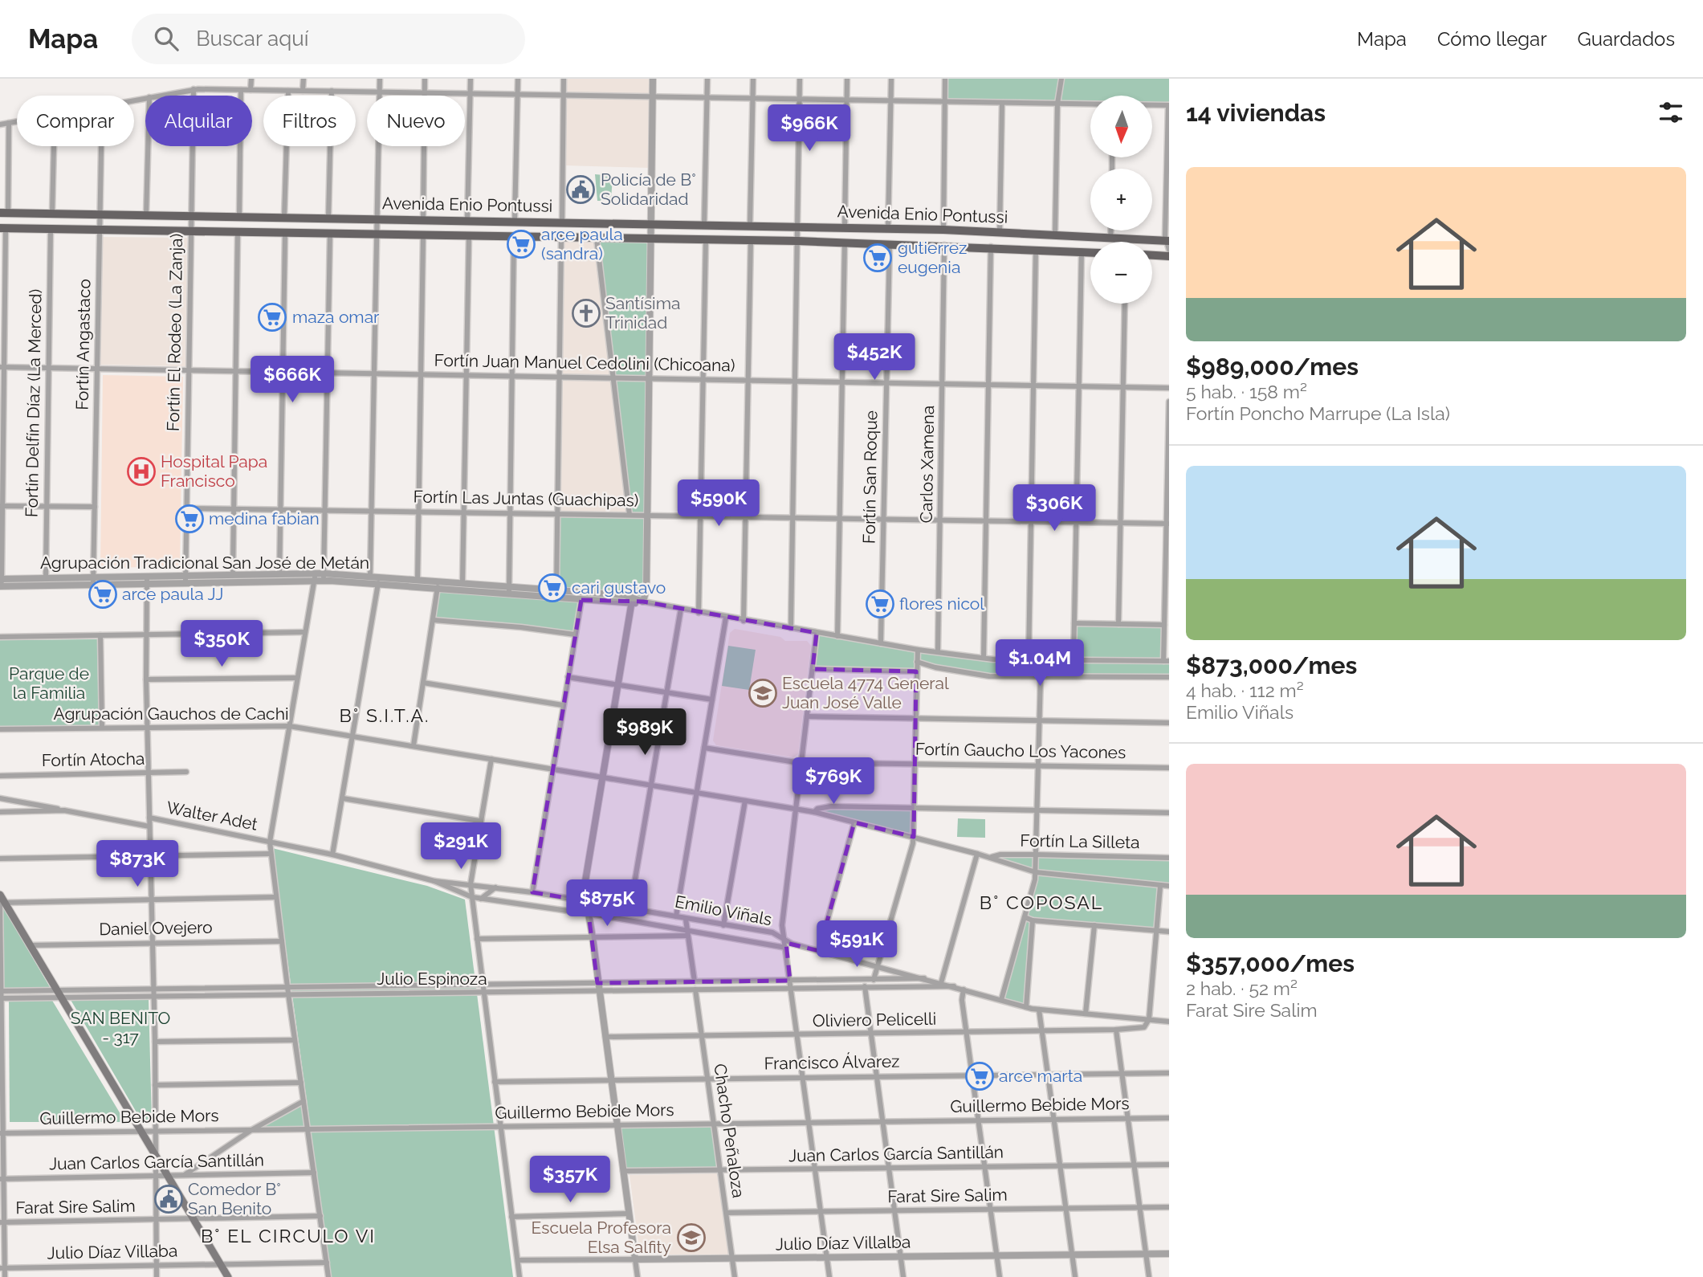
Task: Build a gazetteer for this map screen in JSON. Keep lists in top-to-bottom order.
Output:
{
  "streets": {
    "main road": ["Avenida Enio Pontussi"],
    "street": [
      "Fortín El Rodeo (La Zanja)",
      "Fortín Angastaco",
      "Fortín Juan Manuel Cedolini (Chicoana)",
      "Fortín Delfín Díaz (La Merced)",
      "Carlos Xamena",
      "Fortín San Roque",
      "Fortín Las Juntas (Guachipas)",
      "Agrupación Tradicional San José de Metán",
      "Agrupación Gauchos de Cachi",
      "Fortín Gaucho Los Yacones",
      "Fortín Atocha",
      "Walter Adet",
      "Fortín La Silleta",
      "Emilio Viñals",
      "Daniel Ovejero",
      "Julio Espinoza",
      "Oliviero Pelicelli",
      "Francisco Álvarez",
      "Guillermo Bebide Mors",
      "Chacho Peñaloza",
      "Juan Carlos García Santillán",
      "Farat Sire Salim",
      "Julio Díaz Villalba",
      "Julio Díaz Villaba"
    ]
  },
  "crossings": [
    ["Avenida Enio Pontussi", "Fortín El Rodeo (La Zanja)"],
    ["Avenida Enio Pontussi", "Fortín Angastaco"],
    ["Avenida Enio Pontussi", "Fortín Delfín Díaz (La Merced)"],
    ["Avenida Enio Pontussi", "Carlos Xamena"],
    ["Avenida Enio Pontussi", "Fortín San Roque"],
    ["Fortín El Rodeo (La Zanja)", "Fortín Juan Manuel Cedolini (Chicoana)"],
    ["Fortín El Rodeo (La Zanja)", "Fortín Las Juntas (Guachipas)"],
    ["Fortín El Rodeo (La Zanja)", "Agrupación Tradicional San José de Metán"],
    ["Fortín Angastaco", "Fortín Juan Manuel Cedolini (Chicoana)"],
    ["Fortín Angastaco", "Agrupación Tradicional San José de Metán"],
    ["Fortín Juan Manuel Cedolini (Chicoana)", "Fortín Delfín Díaz (La Merced)"],
    ["Fortín Juan Manuel Cedolini (Chicoana)", "Carlos Xamena"],
    ["Fortín Juan Manuel Cedolini (Chicoana)", "Fortín San Roque"],
    ["Fortín Delfín Díaz (La Merced)", "Agrupación Tradicional San José de Metán"],
    ["Carlos Xamena", "Fortín Las Juntas (Guachipas)"],
    ["Carlos Xamena", "Agrupación Tradicional San José de Metán"],
    ["Fortín San Roque", "Fortín Las Juntas (Guachipas)"],
    ["Fortín San Roque", "Agrupación Tradicional San José de Metán"],
    ["Agrupación Gauchos de Cachi", "Fortín La Silleta"],
    ["Walter Adet", "Emilio Viñals"],
    ["Emilio Viñals", "Julio Espinoza"],
    ["Julio Espinoza", "Chacho Peñaloza"],
    ["Oliviero Pelicelli", "Chacho Peñaloza"],
    ["Francisco Álvarez", "Chacho Peñaloza"],
    ["Guillermo Bebide Mors", "Chacho Peñaloza"],
    ["Chacho Peñaloza", "Juan Carlos García Santillán"],
    ["Chacho Peñaloza", "Farat Sire Salim"],
    ["Chacho Peñaloza", "Julio Díaz Villalba"]
  ],
  "districts": ["B° S.I.T.A.", "B° COPOSAL", "B° EL CIRCULO VI"],
  "parks": ["Parque de la Familia", "SAN BENITO - 317"],
  "places": {
    "public building": ["Policía de B° Solidaridad", "Comedor B° San Benito"],
    "supermarket": [
      "arce paula (sandra)",
      "gutierrez eugenia",
      "maza omar",
      "medina fabian",
      "cari gustavo",
      "arce paula JJ",
      "flores nicol",
      "arce marta"
    ],
    "church": ["Santísima Trinidad"],
    "hospital": ["Hospital Papa Francisco"],
    "school or university": ["Escuela 4774 General Juan José Valle", "Escuela Profesora Elsa Salfity"]
  },
  "north": "bottom",
  "page": {
    "header": "Mapa",
    "search": "Buscar aquí",
    "nav": ["Mapa", "Cómo llegar", "Guardados"],
    "heading": "14 viviendas",
    "map_buttons": ["+", "−"],
    "chip": [
      "Comprar",
      "Alquilar",
      "Filtros",
      "Nuevo"
    ],
    "price": [
      "$966K",
      "$452K",
      "$666K",
      "$590K",
      "$306K",
      "$350K",
      "$1.04M",
      "$989K",
      "$769K",
      "$291K",
      "$873K",
      "$875K",
      "$591K",
      "$357K"
    ],
    "list": [
      {
        "name": "$989,000/mes",
        "note": "5 hab. · 158 m² · Fortín Poncho Marrupe (La Isla)"
      },
      {
        "name": "$873,000/mes",
        "note": "4 hab. · 112 m² · Emilio Viñals"
      },
      {
        "name": "$357,000/mes",
        "note": "2 hab. · 52 m² · Farat Sire Salim"
      }
    ]
  }
}
